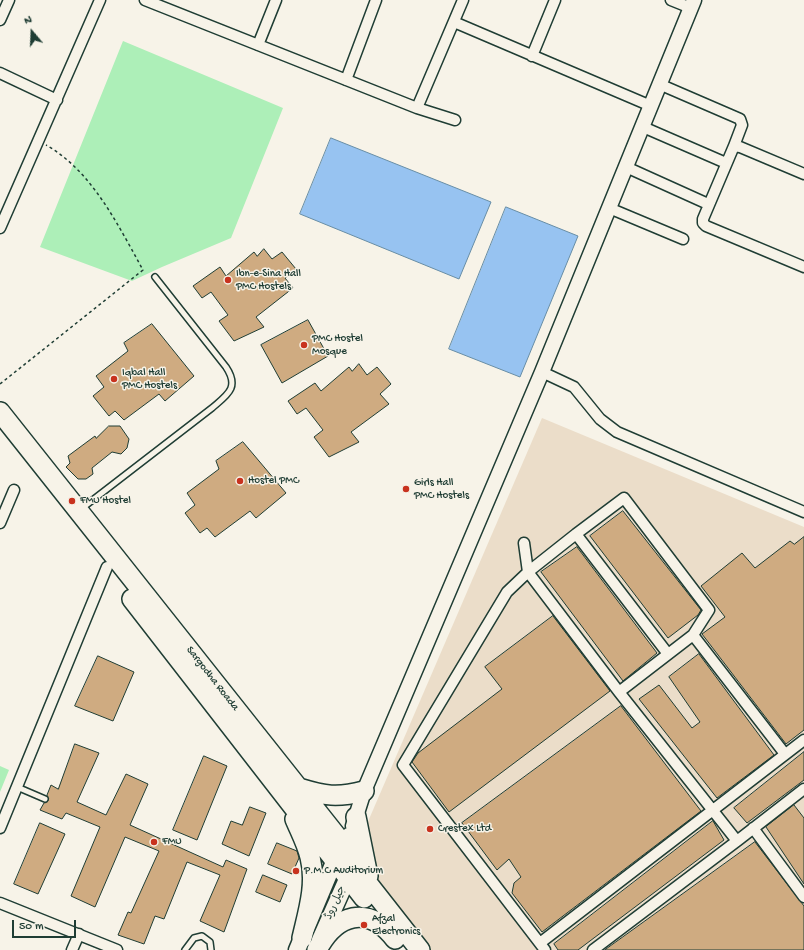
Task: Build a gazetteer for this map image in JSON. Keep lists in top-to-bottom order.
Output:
{
  "streets": {
    "highway": ["Sargodha Roada"],
    "main road": ["جیل روڈ"]
  },
  "crossings": [
    ["Sargodha Roada", "جیل روڈ"]
  ],
  "places": [
    "Ibn-e-Sina Hall PMC Hostels",
    "PMC Hostel Mosque",
    "Iqbal Hall PMC Hostels",
    "Hostel PMC",
    "Girls Hall PMC Hostels",
    "FMU Hostel",
    "Crestex Ltd",
    "FMU",
    "P.M.C Auditorium",
    "Afzal Electronics"
  ],
  "scale_bar": "50 m",
  "north": "top"
}
